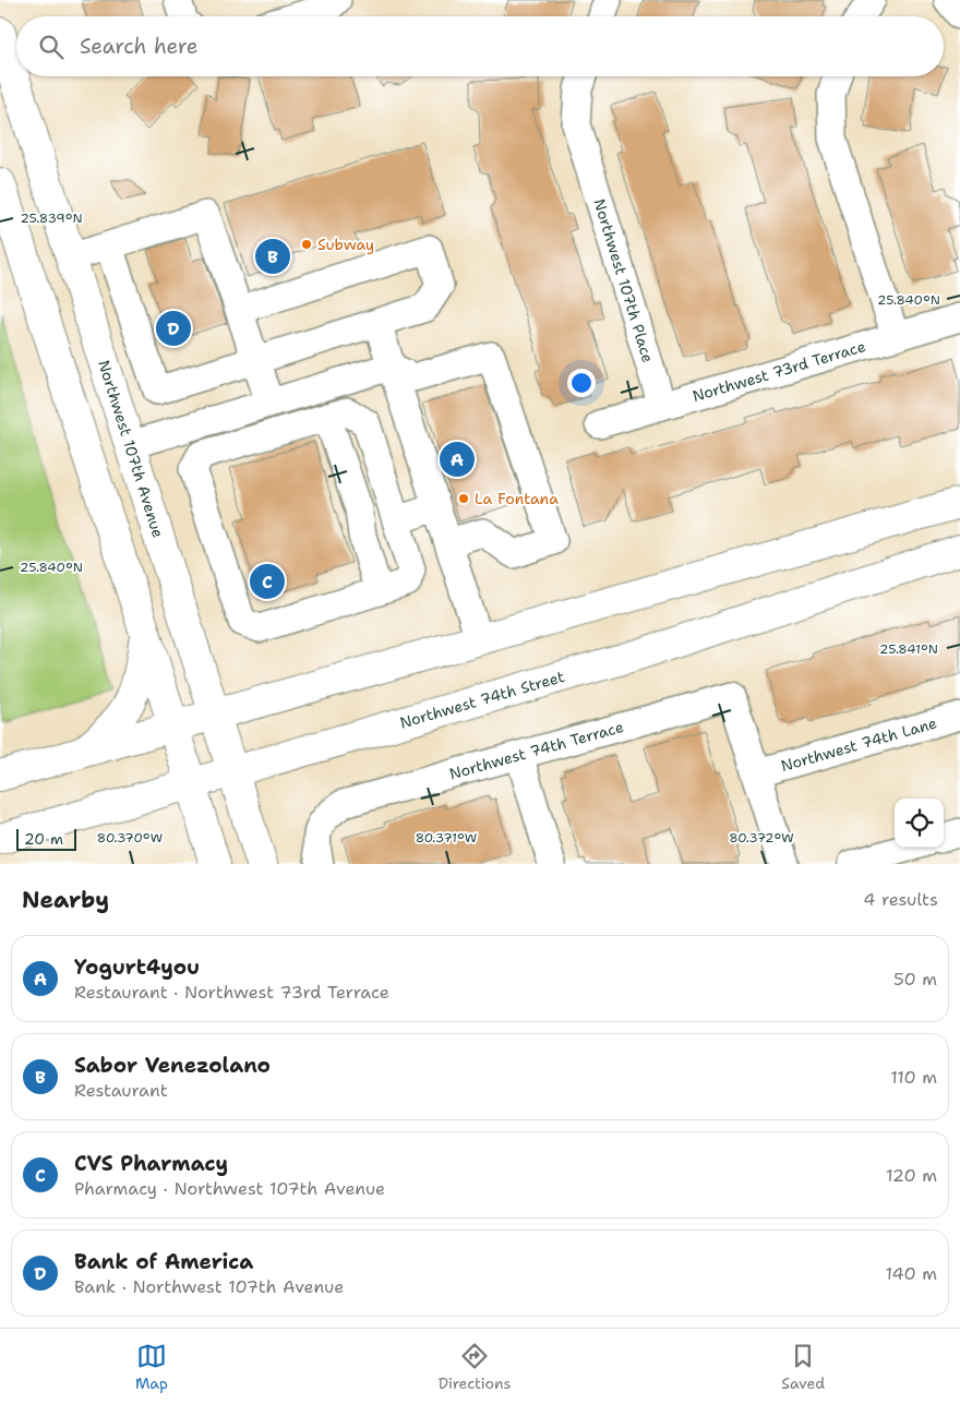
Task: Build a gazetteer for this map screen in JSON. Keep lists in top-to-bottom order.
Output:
{
  "streets": {
    "main road": ["Northwest 107th Avenue", "Northwest 74th Street"],
    "street": [
      "Northwest 107th Place",
      "Northwest 73rd Terrace",
      "Northwest 74th Lane",
      "Northwest 74th Terrace"
    ]
  },
  "crossings": [
    ["Northwest 107th Place", "Northwest 73rd Terrace"],
    ["Northwest 107th Avenue", "Northwest 74th Street"],
    ["Northwest 74th Lane", "Northwest 74th Terrace"]
  ],
  "places": ["Subway", "La Fontana"],
  "scale_bar": "20 m",
  "page": {
    "search": "Search here",
    "pins": [
      "B",
      "D",
      "A",
      "C"
    ],
    "scale": "20 m",
    "heading": ["Nearby", "4 results"],
    "list": [
      {
        "mark": "A",
        "name": "Yogurt4you",
        "note": "Restaurant · Northwest 73rd Terrace",
        "value": "50 m"
      },
      {
        "mark": "B",
        "name": "Sabor Venezolano",
        "note": "Restaurant",
        "value": "110 m"
      },
      {
        "mark": "C",
        "name": "CVS Pharmacy",
        "note": "Pharmacy · Northwest 107th Avenue",
        "value": "120 m"
      },
      {
        "mark": "D",
        "name": "Bank of America",
        "note": "Bank · Northwest 107th Avenue",
        "value": "140 m"
      }
    ],
    "nav": ["Map", "Directions", "Saved"]
  },
  "coordinates": [
    "25.839°N",
    "25.840°N",
    "25.841°N",
    "80.370°W",
    "80.371°W",
    "80.372°W"
  ]
}
